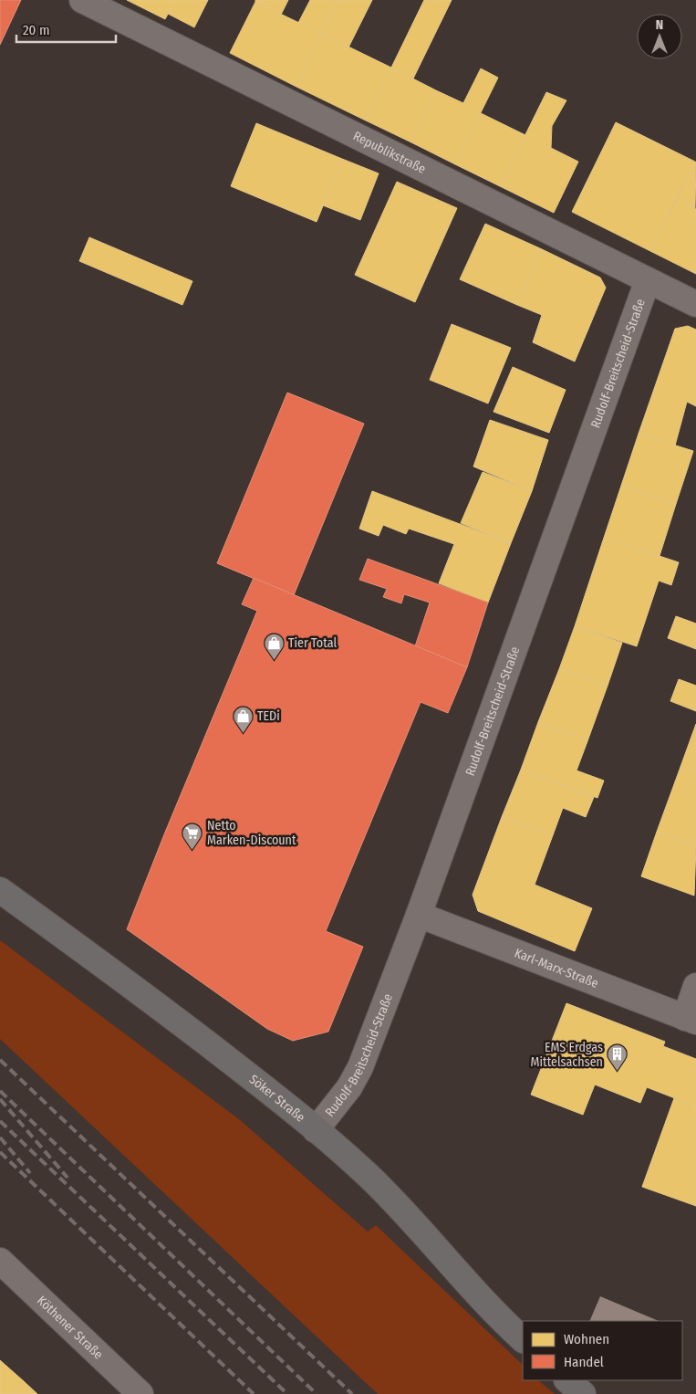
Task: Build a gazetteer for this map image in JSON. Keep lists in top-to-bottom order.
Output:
{
  "streets": {
    "street": [
      "Republikstraße",
      "Rudolf-Breitscheid-Straße",
      "Karl-Marx-Straße",
      "Söker Straße",
      "Köthener Straße"
    ]
  },
  "crossings": [
    ["Republikstraße", "Rudolf-Breitscheid-Straße"],
    ["Rudolf-Breitscheid-Straße", "Karl-Marx-Straße"],
    ["Rudolf-Breitscheid-Straße", "Söker Straße"]
  ],
  "places": {
    "shop": ["Tier Total", "TEDi"],
    "supermarket": ["Netto Marken-Discount"],
    "building": ["EMS Erdgas Mittelsachsen"]
  },
  "legend": ["Wohnen", "Handel"],
  "scale_bar": "20 m",
  "north": "top"
}
